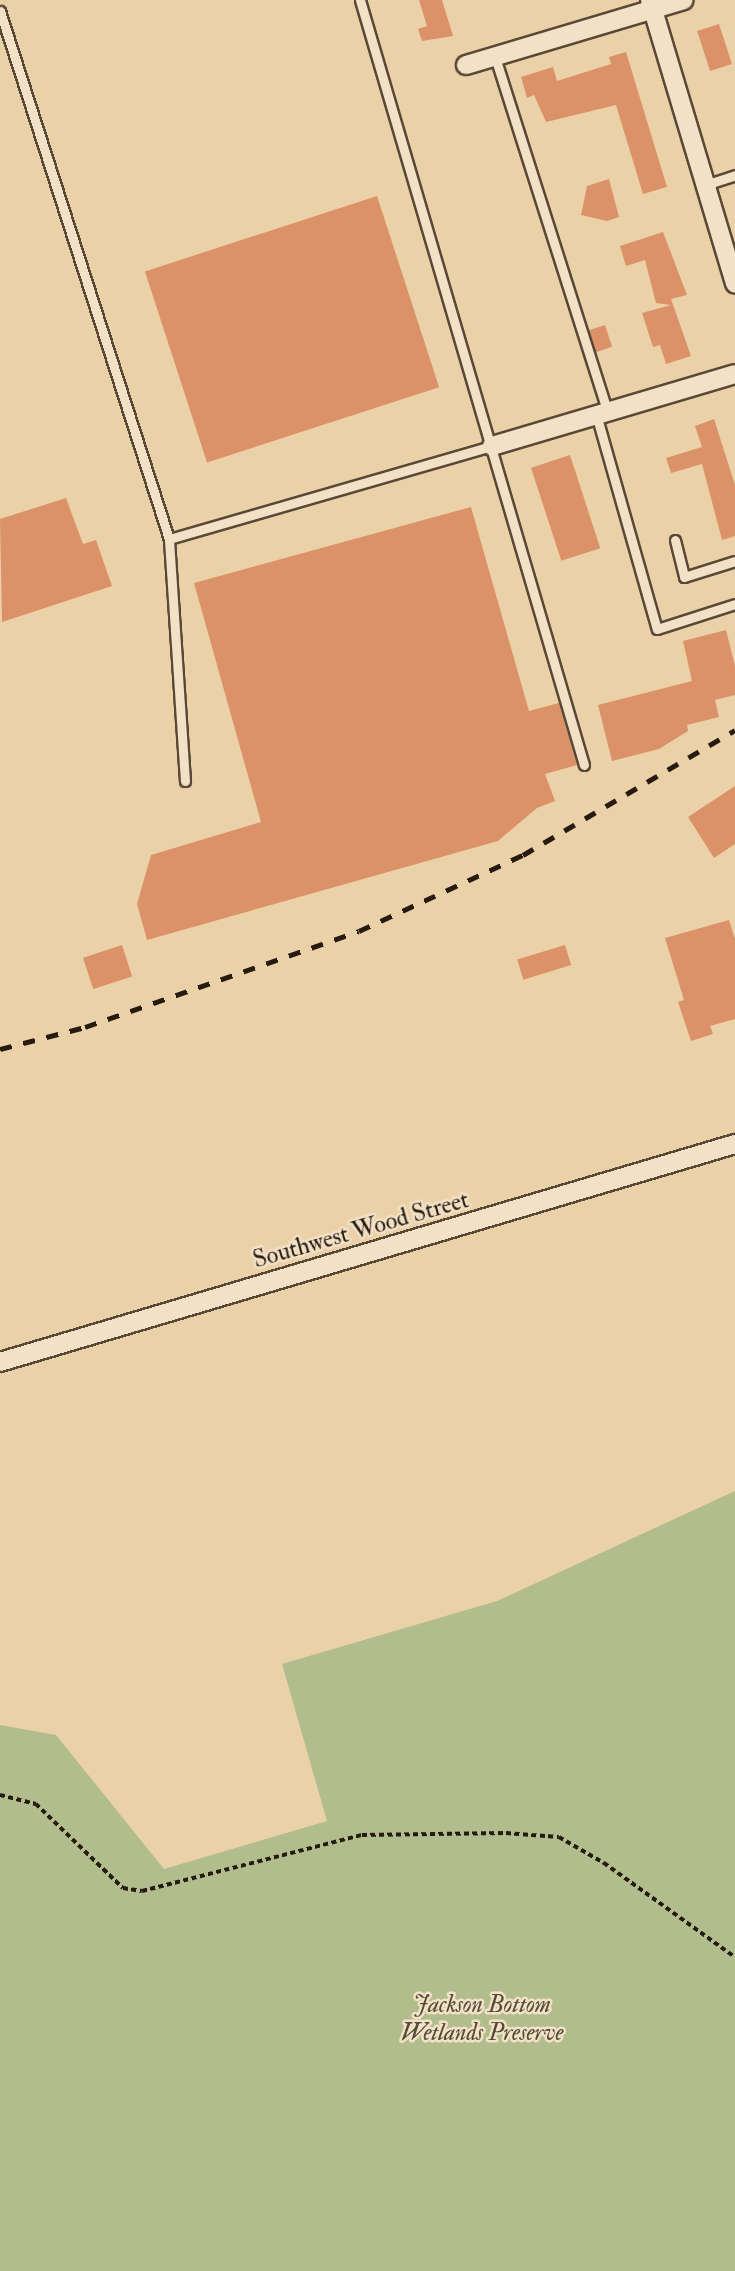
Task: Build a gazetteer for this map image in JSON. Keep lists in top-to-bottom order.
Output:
{
  "streets": {
    "street": ["Southwest Wood Street"]
  },
  "parks": ["Jackson Bottom Wetlands Preserve"]
}
